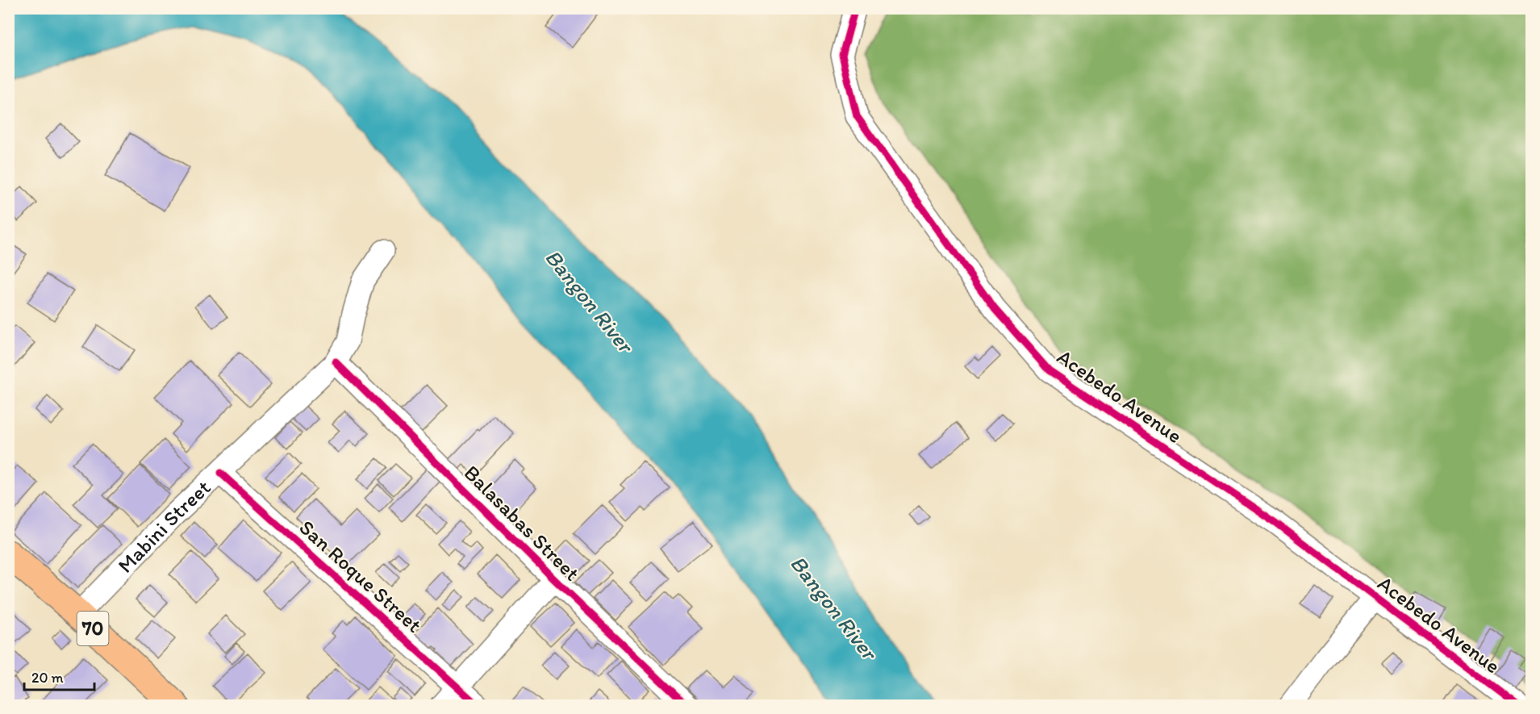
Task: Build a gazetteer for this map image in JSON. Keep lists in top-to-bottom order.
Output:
{
  "streets": {
    "highway": ["70"],
    "street": [
      "Acebedo Avenue",
      "Balasabas Street",
      "Mabini Street",
      "San Roque Street"
    ]
  },
  "crossings": [
    ["Balasabas Street", "Mabini Street"],
    ["Mabini Street", "San Roque Street"],
    ["Mabini Street", "70"]
  ],
  "water": ["Bangon River"],
  "scale_bar": "20 m"
}
